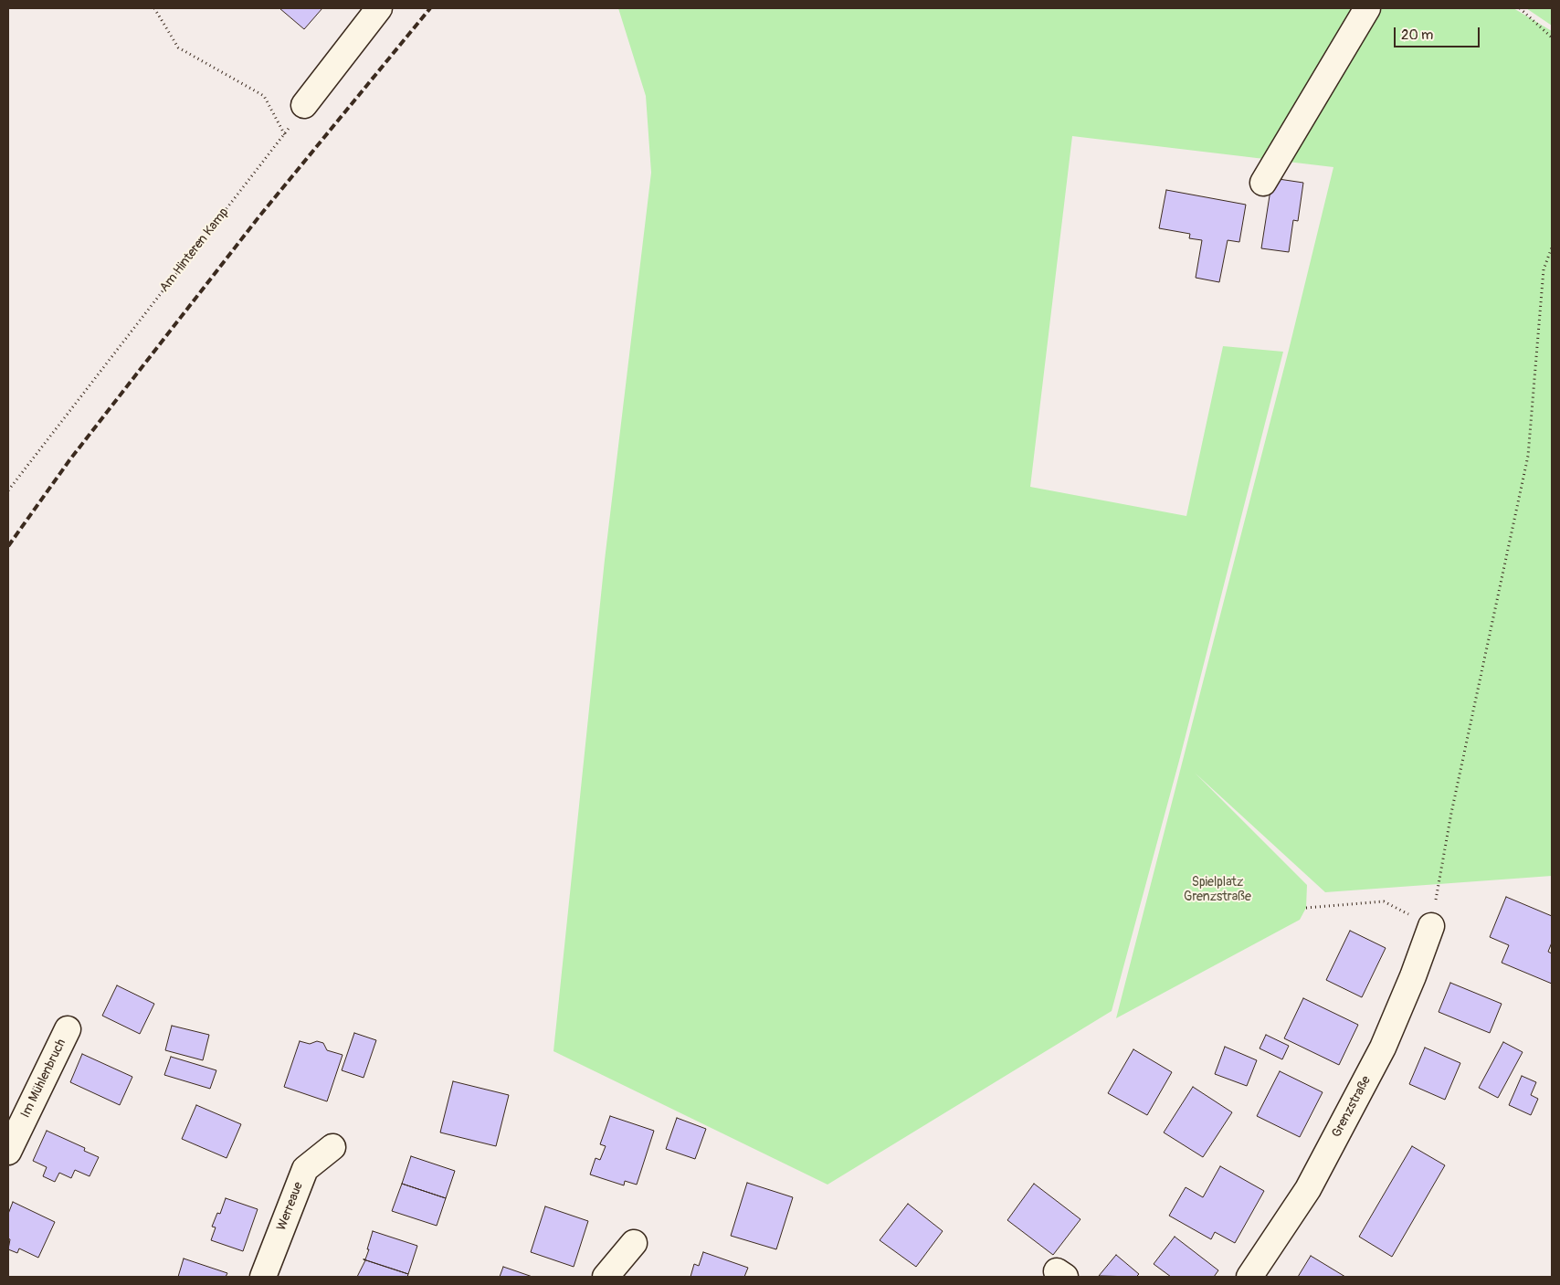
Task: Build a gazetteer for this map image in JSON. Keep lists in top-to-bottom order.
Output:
{
  "streets": {
    "street": ["Im Mühlenbruch", "Grenzstraße", "Werreaue"],
    "path": ["Am Hinteren Kamp"]
  },
  "parks": ["Spielplatz Grenzstraße"],
  "scale_bar": "20 m"
}
